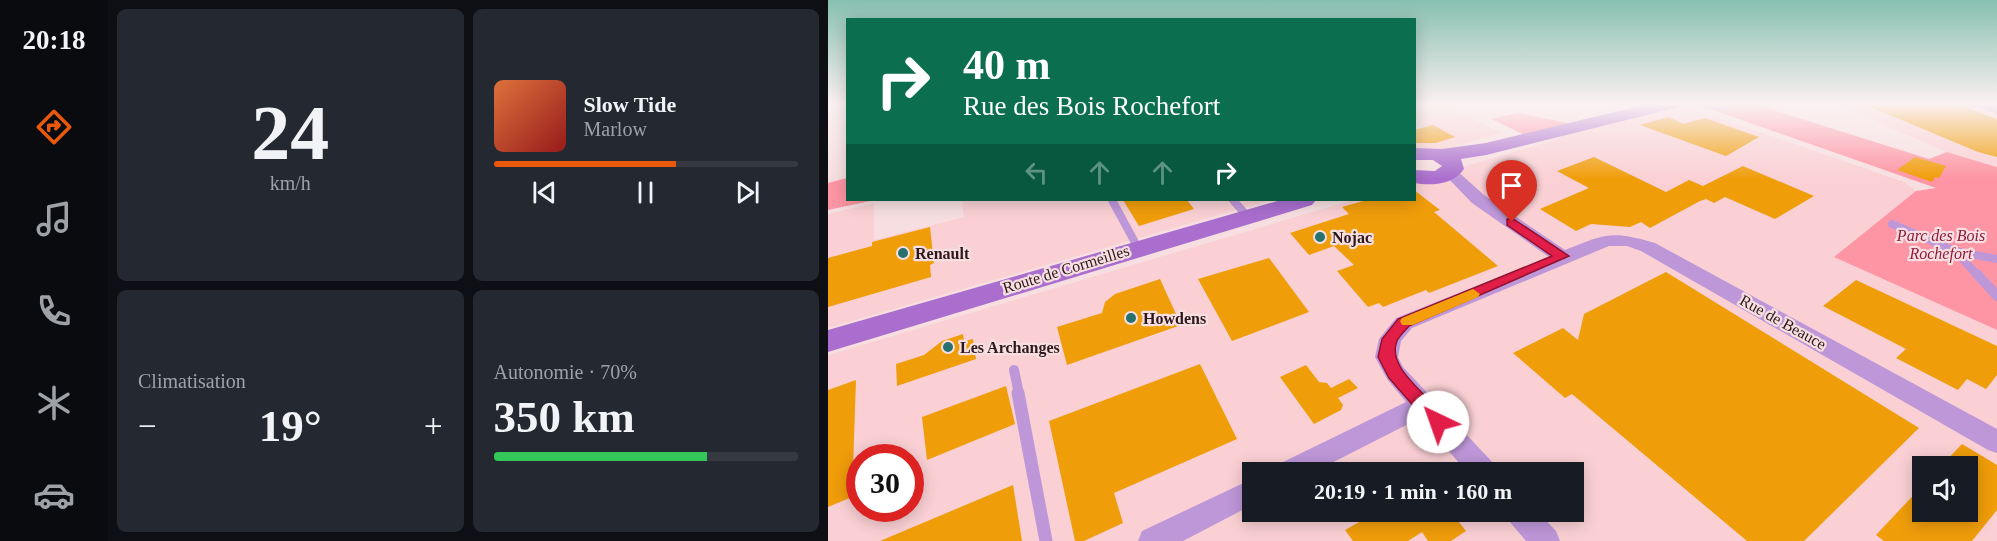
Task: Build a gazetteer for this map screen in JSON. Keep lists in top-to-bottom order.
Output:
{
  "streets": {
    "main road": ["Route de Cormeilles"],
    "street": ["Rue de Beauce"]
  },
  "parks": ["Parc des Bois Rochefort"],
  "places": [
    "Nojac",
    "Renault",
    "Howdens",
    "Les Archanges"
  ],
  "page": {
    "tabs": "20:18",
    "tile": [
      ["24", "km/h"],
      "Climatisation",
      ["Autonomie · 70%", "350 km"]
    ],
    "turn": ["40 m", "Rue des Bois Rochefort"],
    "song": ["Slow Tide", "Marlow"],
    "heat": ["−", "19°", "+"],
    "limit": "30",
    "trip": "20:19 · 1 min · 160 m"
  }
}
